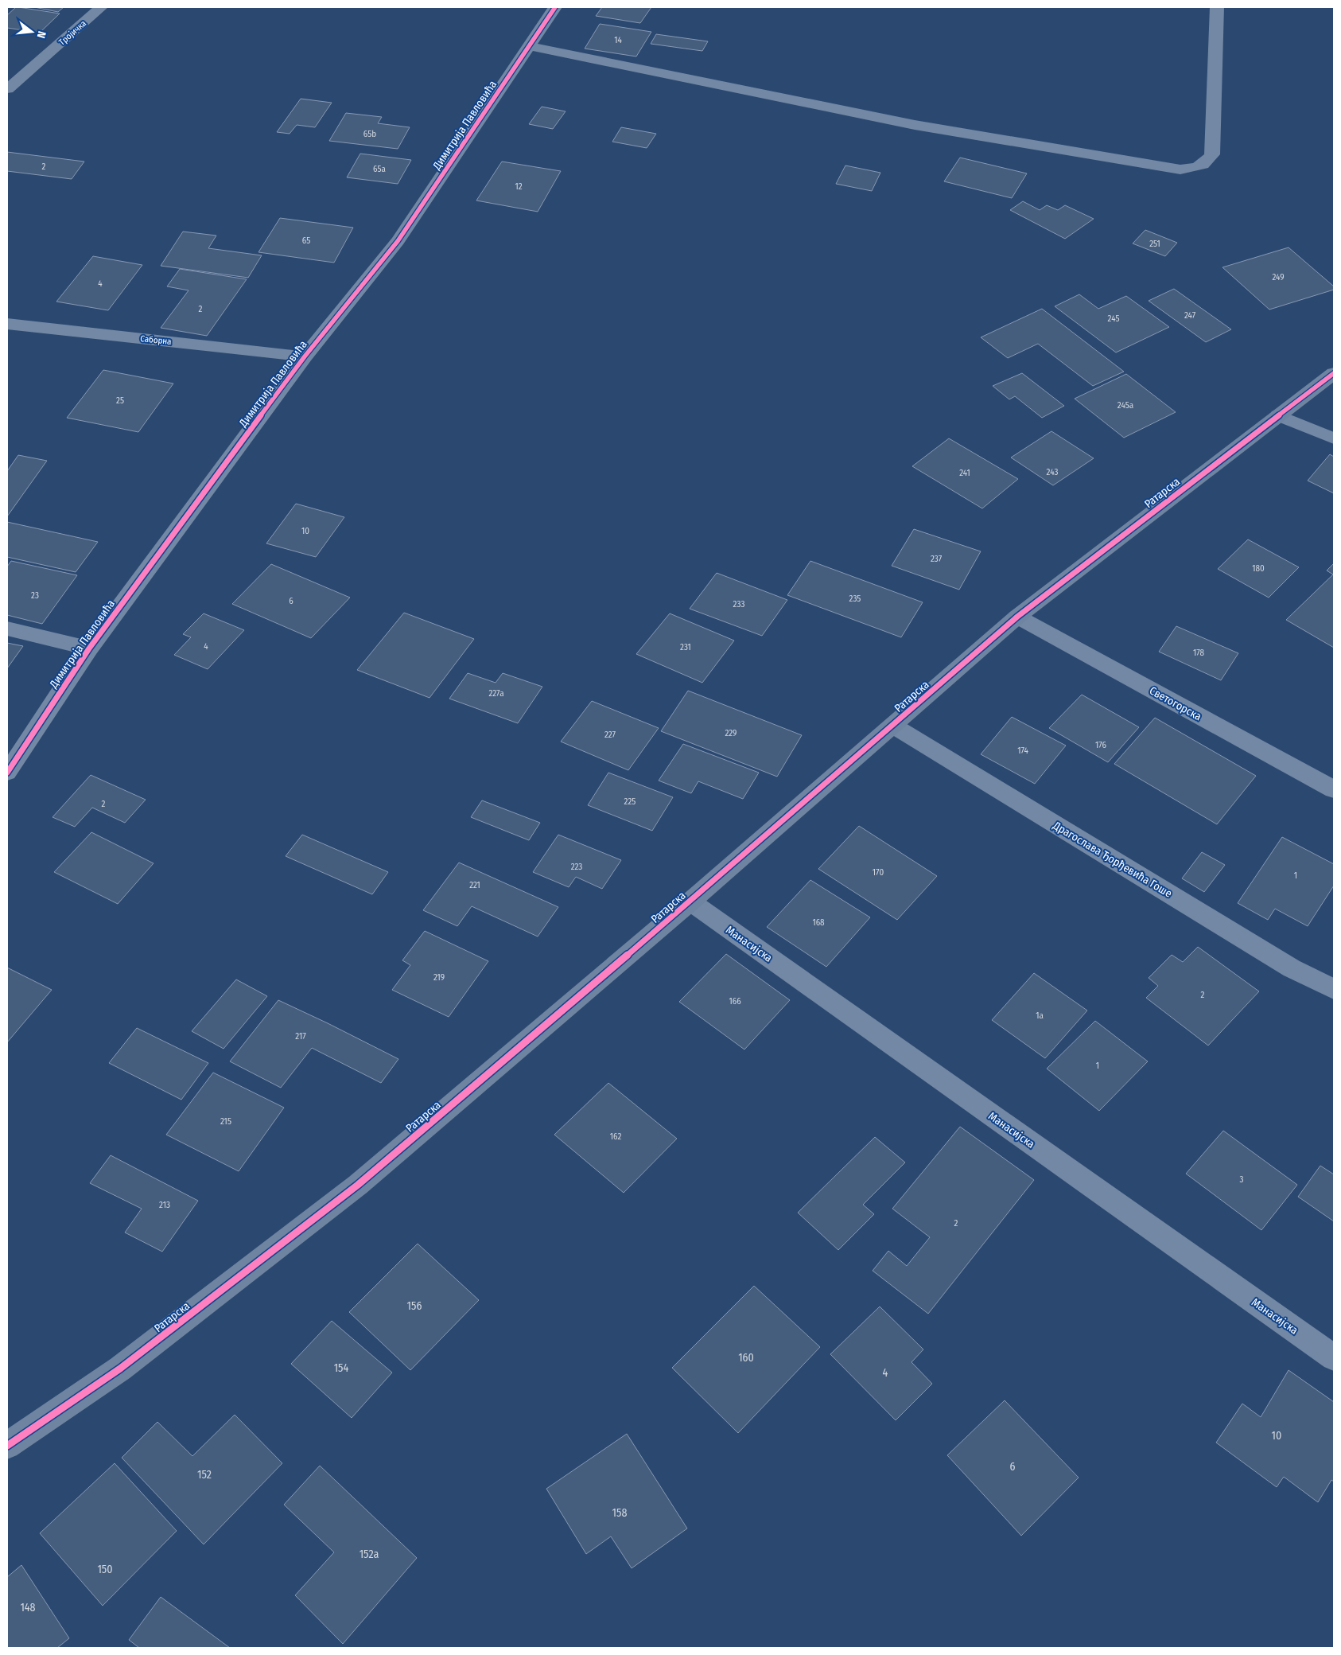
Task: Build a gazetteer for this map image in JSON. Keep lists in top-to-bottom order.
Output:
{
  "streets": {
    "street": [
      "Тројичка",
      "Димитрија Павловића",
      "Саборна",
      "Ратарска",
      "Светогорска",
      "Драгослава Ђорђевића Гоше",
      "Манасијска"
    ]
  },
  "crossings": [
    ["Димитрија Павловића", "Саборна"],
    ["Ратарска", "Светогорска"],
    ["Ратарска", "Драгослава Ђорђевића Гоше"],
    ["Ратарска", "Манасијска"]
  ],
  "house_numbers": [
    "14",
    "65b",
    "2",
    "65a",
    "12",
    "65",
    "251",
    "249",
    "4",
    "2",
    "247",
    "245",
    "25",
    "245a",
    "243",
    "241",
    "10",
    "237",
    "180",
    "23",
    "235",
    "6",
    "233",
    "4",
    "231",
    "178",
    "227a",
    "229",
    "227",
    "176",
    "174",
    "225",
    "2",
    "223",
    "170",
    "1",
    "221",
    "168",
    "219",
    "2",
    "166",
    "1a",
    "217",
    "1",
    "215",
    "162",
    "3",
    "213",
    "2",
    "156",
    "160",
    "154",
    "4",
    "10",
    "6",
    "152",
    "158",
    "152a",
    "150",
    "148"
  ],
  "north": "right"
}
